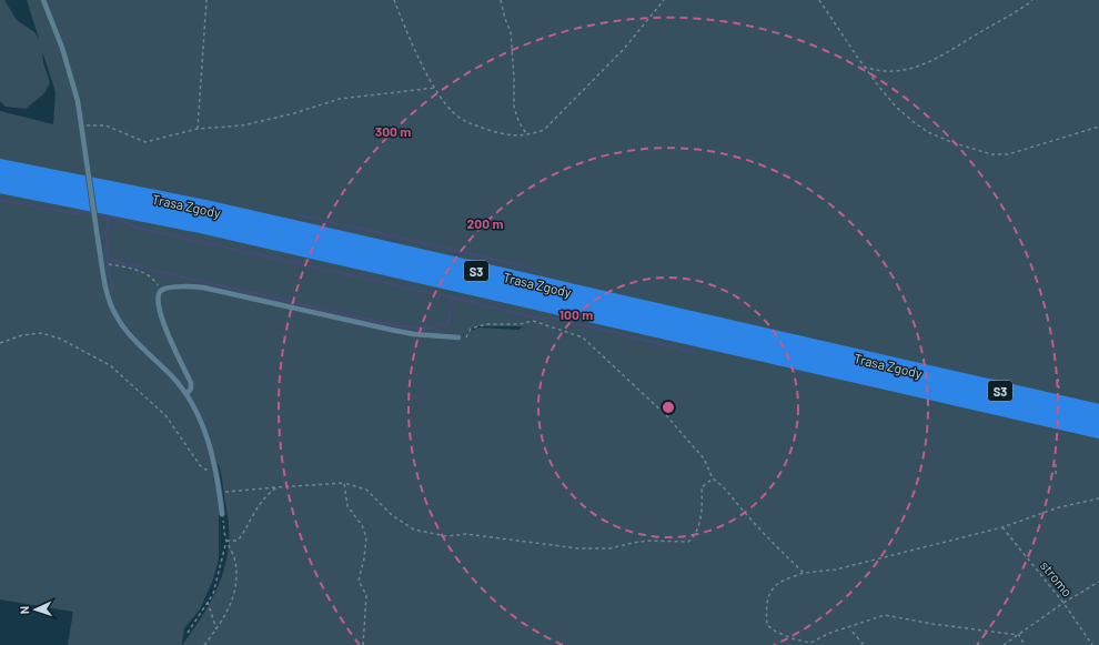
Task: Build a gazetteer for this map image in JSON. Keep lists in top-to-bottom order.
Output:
{
  "streets": {
    "highway": ["Trasa Zgody", "S3"],
    "path": ["stromo"]
  },
  "north": "left",
  "rings": ["300 m", "200 m", "100 m"]
}
